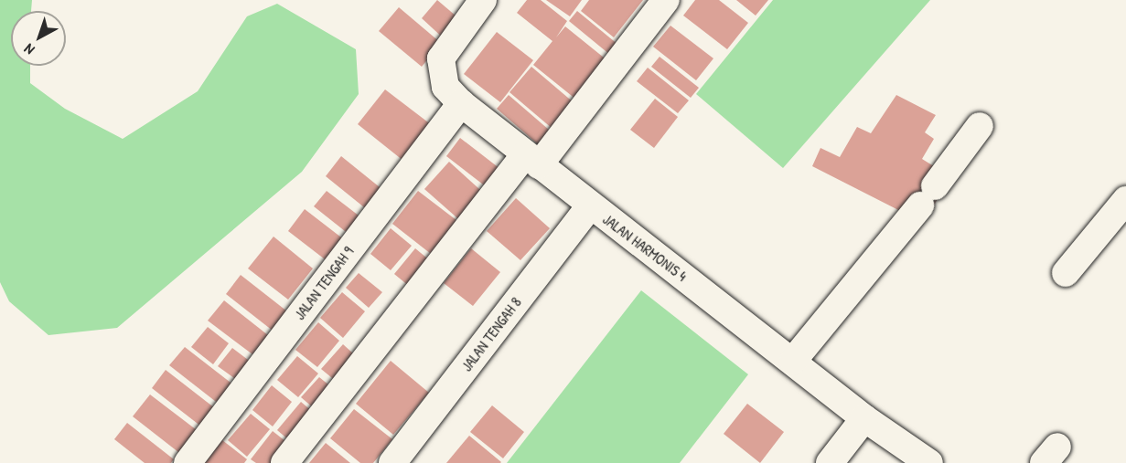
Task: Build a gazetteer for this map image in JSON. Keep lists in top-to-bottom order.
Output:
{
  "streets": {
    "street": ["JALAN HARMONIS 4", "JALAN TENGAH 9", "JALAN TENGAH 8"]
  },
  "crossings": [
    ["JALAN HARMONIS 4", "JALAN TENGAH 9"],
    ["JALAN HARMONIS 4", "JALAN TENGAH 8"]
  ],
  "north": "bottom left"
}
